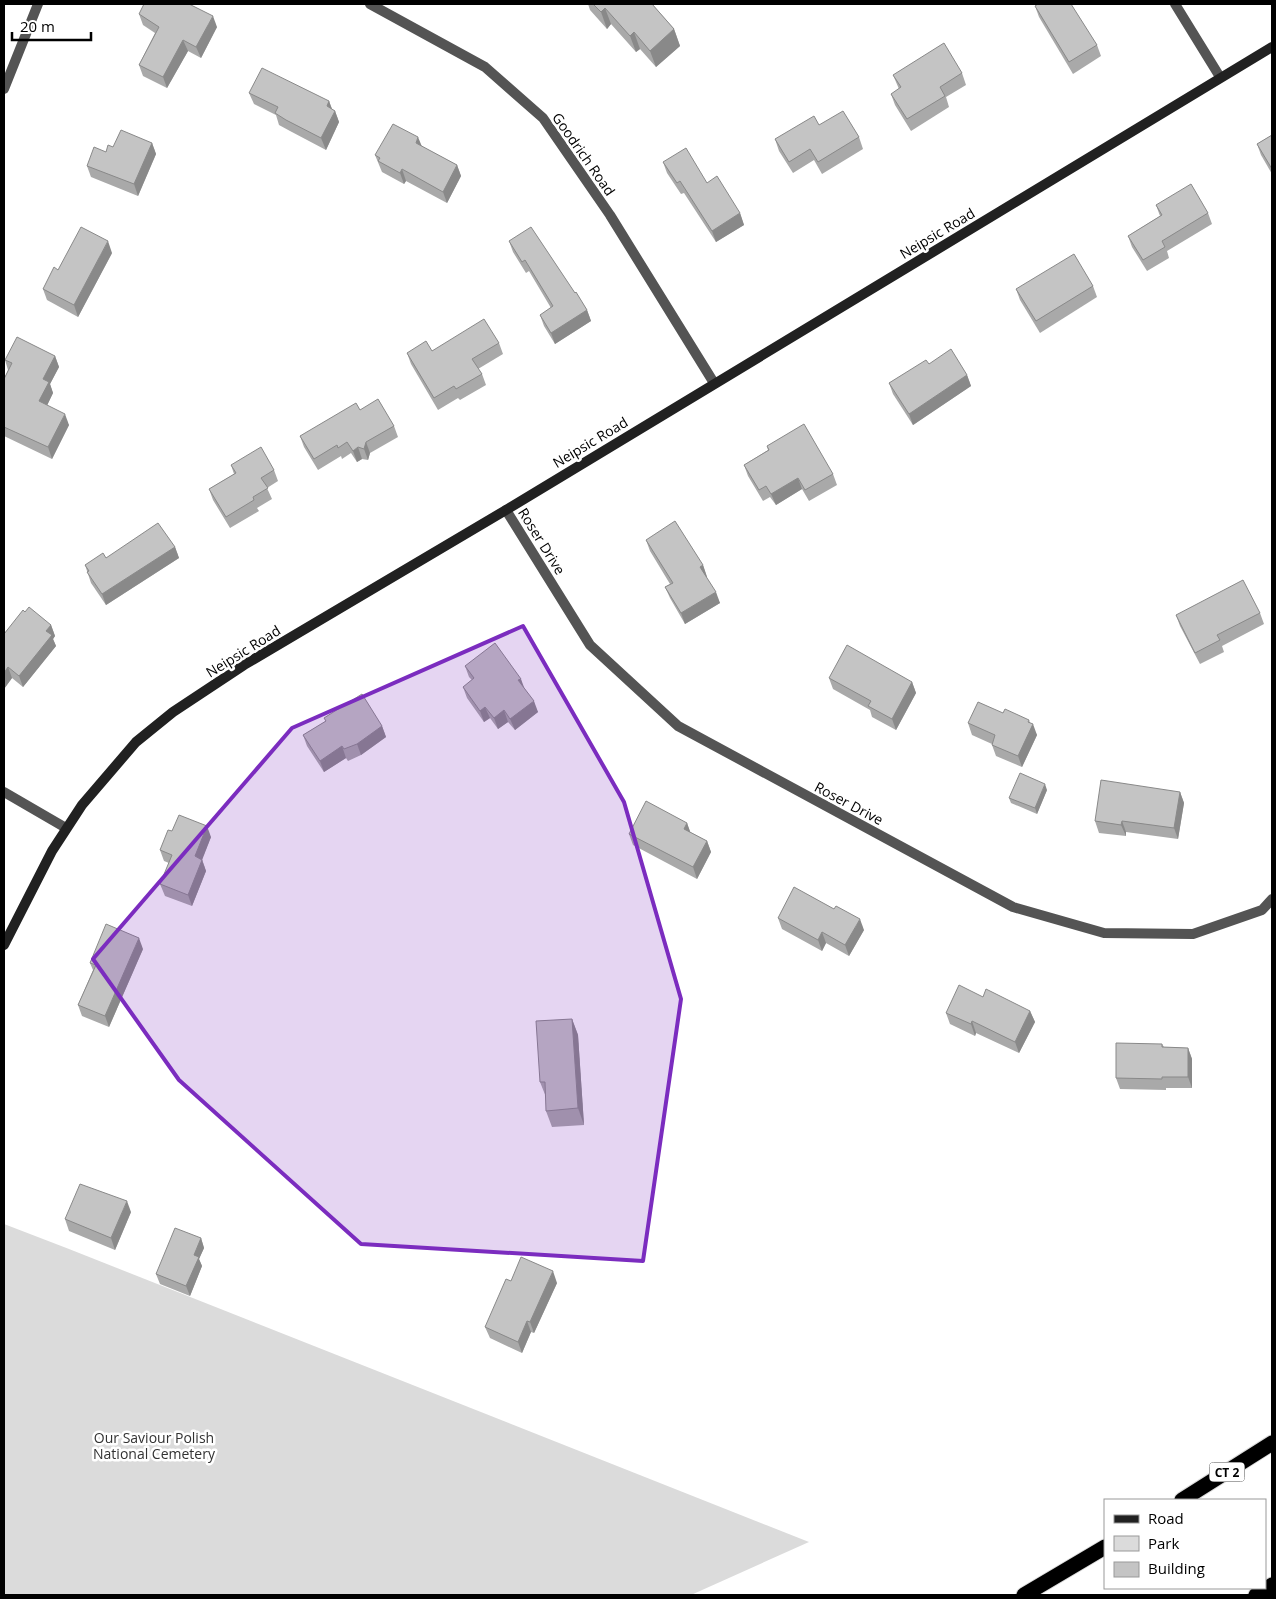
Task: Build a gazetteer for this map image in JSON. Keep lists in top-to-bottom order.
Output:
{
  "streets": {
    "highway": ["CT 2"],
    "street": ["Goodrich Road", "Neipsic Road", "Roser Drive"]
  },
  "crossings": [
    ["Goodrich Road", "Neipsic Road"],
    ["Neipsic Road", "Roser Drive"]
  ],
  "parks": ["Our Saviour Polish National Cemetery"],
  "legend": ["Road", "Park", "Building"],
  "scale_bar": "20 m"
}
